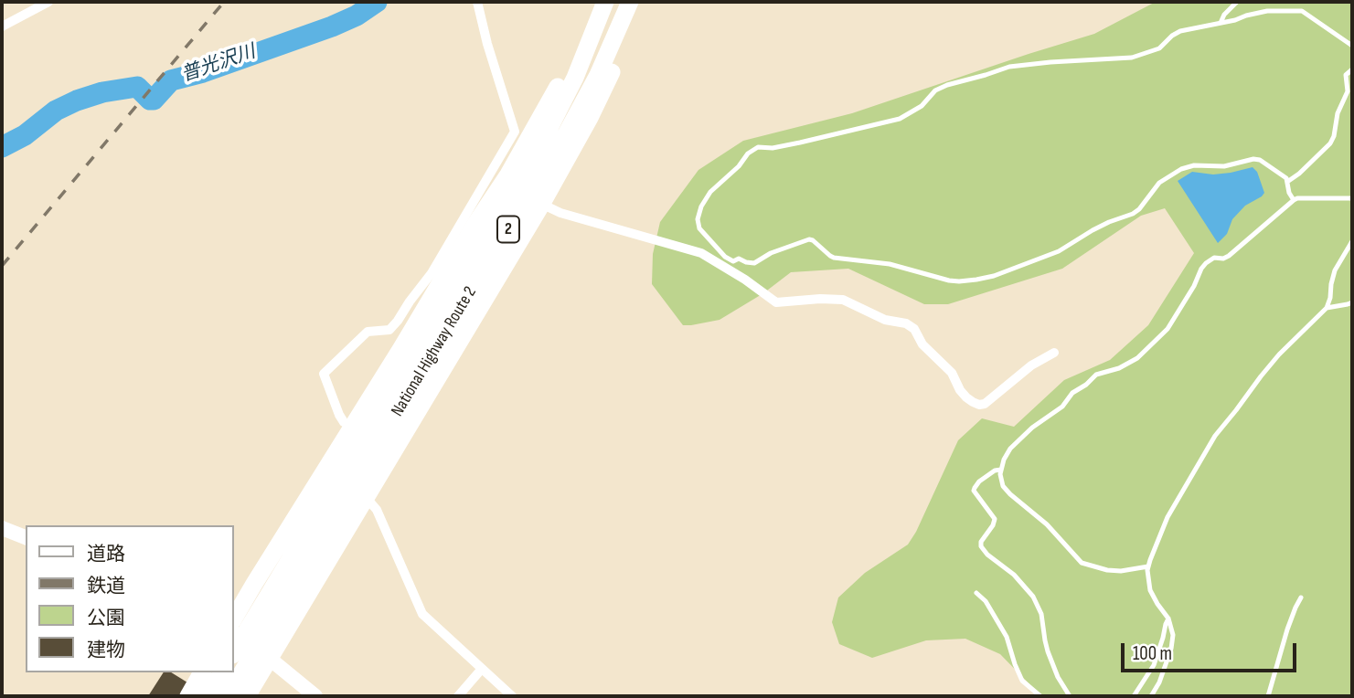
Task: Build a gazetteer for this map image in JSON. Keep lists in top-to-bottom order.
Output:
{
  "streets": {
    "highway": ["2", "National Highway Route 2"]
  },
  "water": ["普光沢川"],
  "legend": [
    "道路",
    "鉄道",
    "公園",
    "建物"
  ],
  "scale_bar": "100 m"
}
